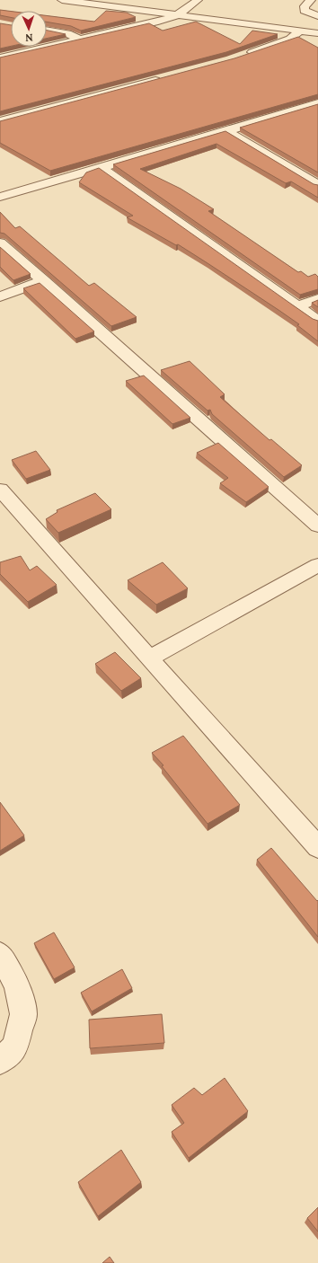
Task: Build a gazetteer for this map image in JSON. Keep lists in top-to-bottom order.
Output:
{
  "north": "bottom"
}
